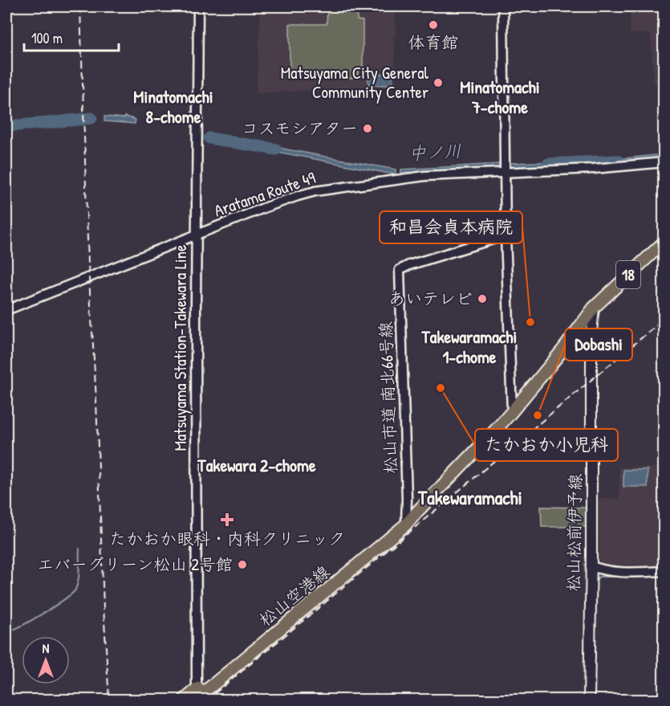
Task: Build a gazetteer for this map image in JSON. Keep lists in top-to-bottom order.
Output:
{
  "streets": {
    "main road": ["18", "松山松前伊予線", "松山空港線"],
    "street": ["Aratama Route 49", "Matsuyama Station-Takewara Line", "松山市道 南北66号線"]
  },
  "crossings": [
    ["Aratama Route 49", "Matsuyama Station-Takewara Line"],
    ["Matsuyama Station-Takewara Line", "松山空港線"],
    ["松山市道 南北66号線", "松山空港線"],
    ["松山松前伊予線", "松山空港線"]
  ],
  "districts": [
    "Minatomachi 7-chome",
    "Minatomachi 8-chome",
    "Takewaramachi 1-chome",
    "Takewara 2-chome",
    "Takewaramachi"
  ],
  "water": ["中ノ川"],
  "places": {
    "other": [
      "体育館",
      "Matsuyama City General Community Center",
      "コスモシアター",
      "あいテレビ",
      "和昌会貞本病院",
      "たかおか小児科",
      "Dobashi",
      "エバーグリーン松山 2号館"
    ],
    "health": ["たかおか眼科・内科クリニック"]
  },
  "scale_bar": "100 m",
  "north": "top"
}
